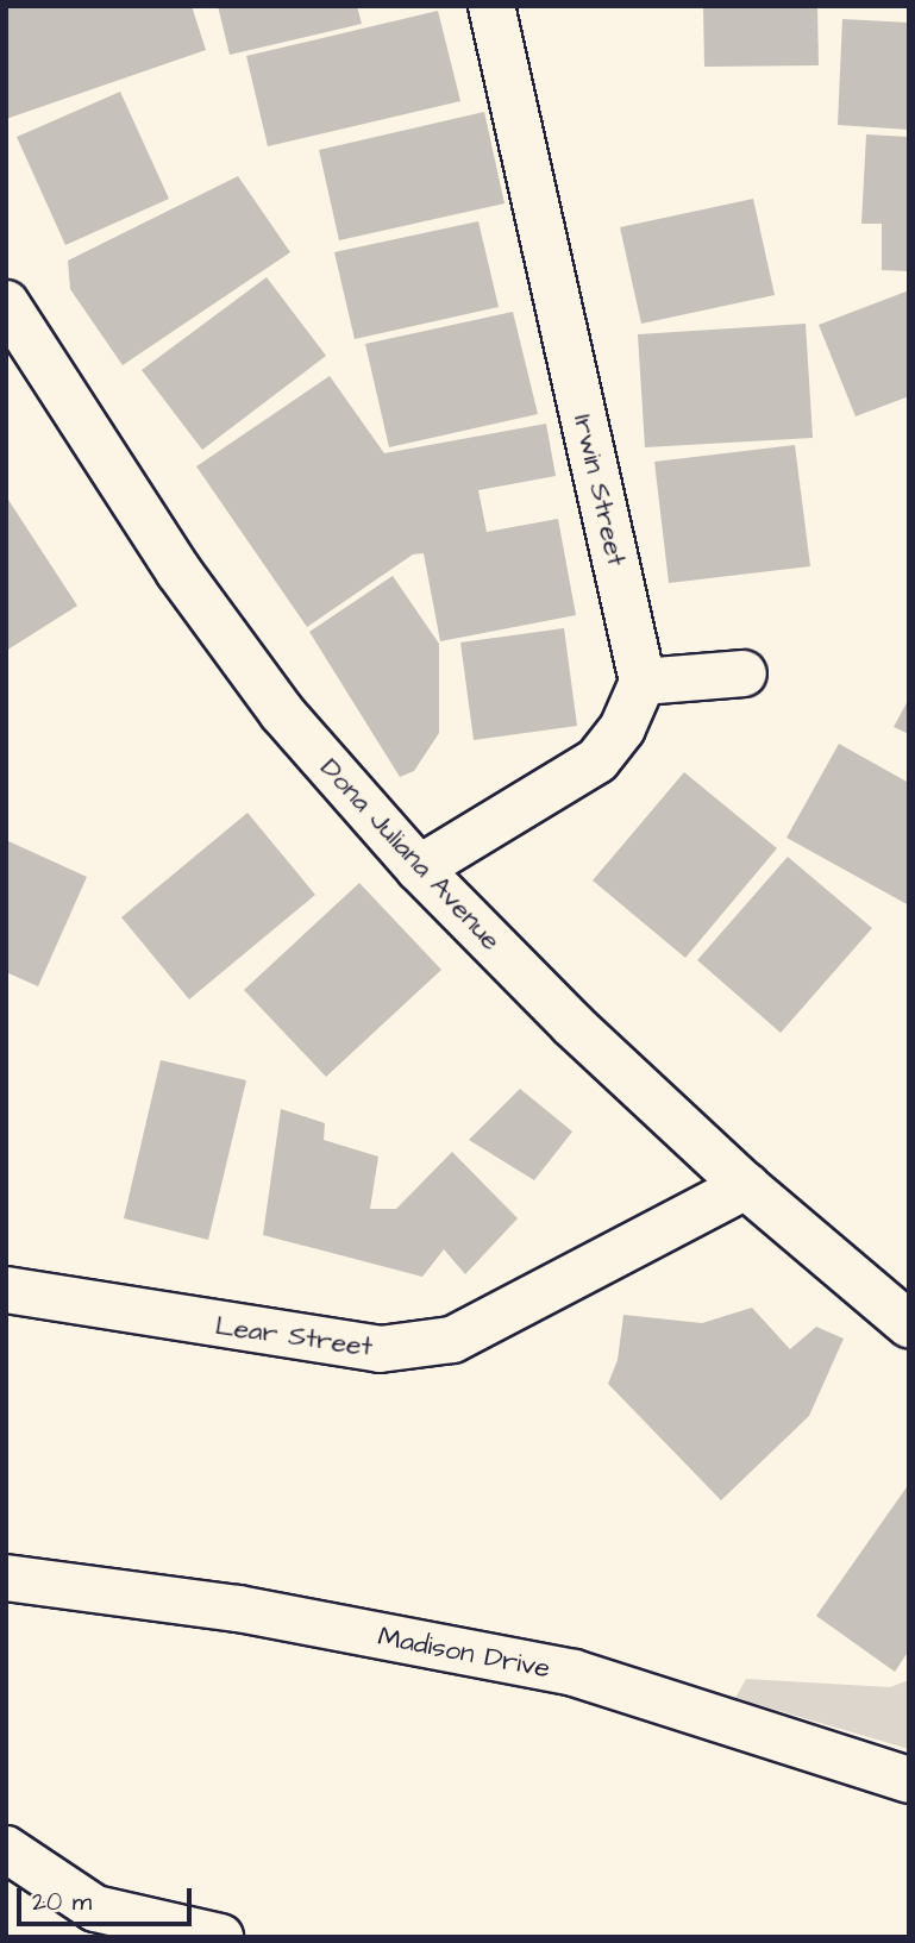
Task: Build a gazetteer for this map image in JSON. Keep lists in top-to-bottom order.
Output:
{
  "streets": {
    "street": [
      "Irwin Street",
      "Dona Juliana Avenue",
      "Lear Street",
      "Madison Drive"
    ]
  },
  "crossings": [
    ["Dona Juliana Avenue", "Lear Street"]
  ],
  "scale_bar": "20 m"
}
